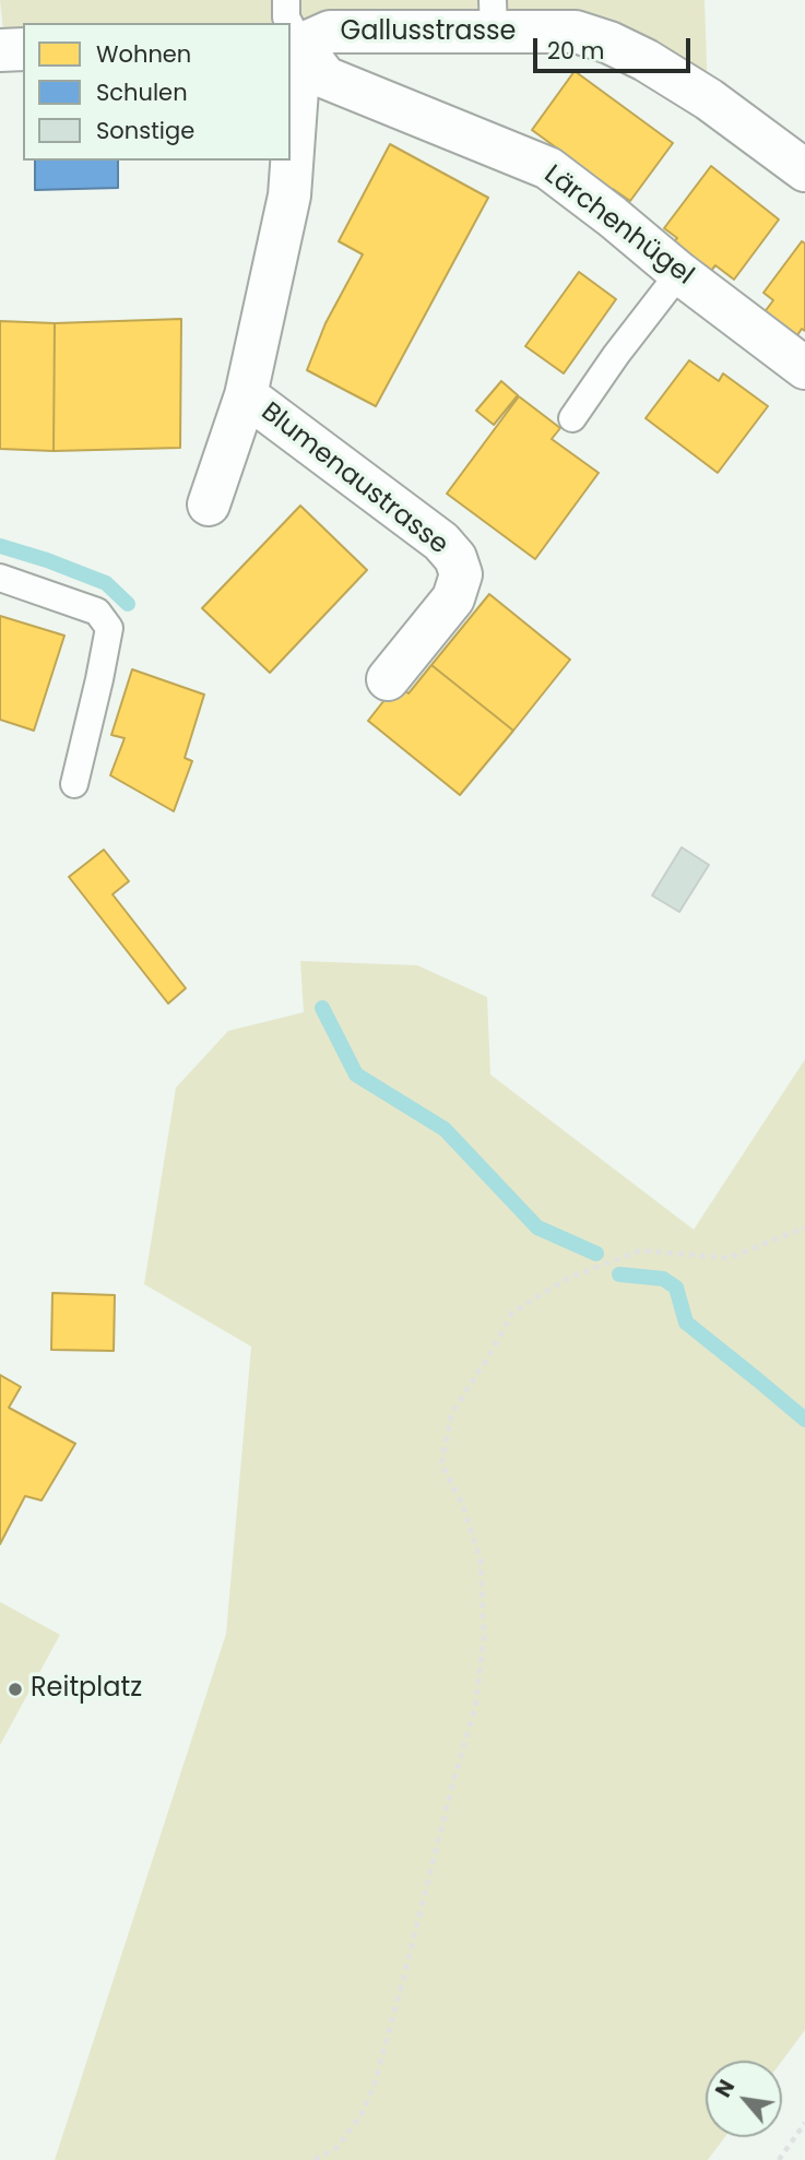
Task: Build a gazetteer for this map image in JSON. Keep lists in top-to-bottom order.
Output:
{
  "streets": {
    "street": ["Gallusstrasse", "Lärchenhügel", "Blumenaustrasse"]
  },
  "crossings": [
    ["Gallusstrasse", "Lärchenhügel"],
    ["Gallusstrasse", "Blumenaustrasse"],
    ["Lärchenhügel", "Blumenaustrasse"]
  ],
  "places": ["Reitplatz"],
  "legend": ["Wohnen", "Schulen", "Sonstige"],
  "scale_bar": "20 m",
  "north": "top left"
}
